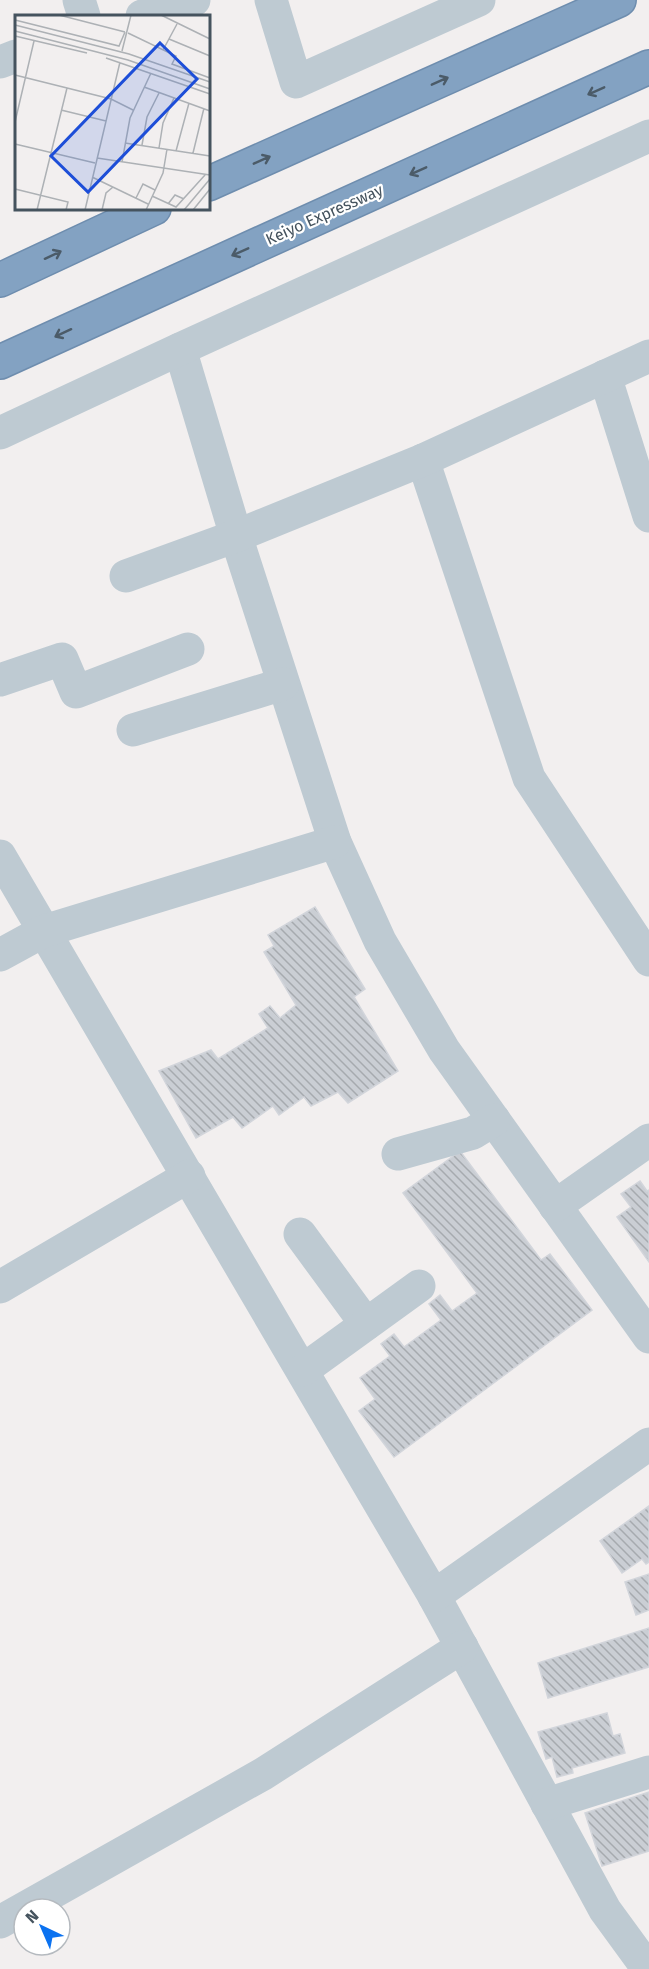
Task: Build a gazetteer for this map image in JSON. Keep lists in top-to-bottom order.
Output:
{
  "streets": {
    "highway": ["Keiyo Expressway"]
  },
  "north": "top left"
}
